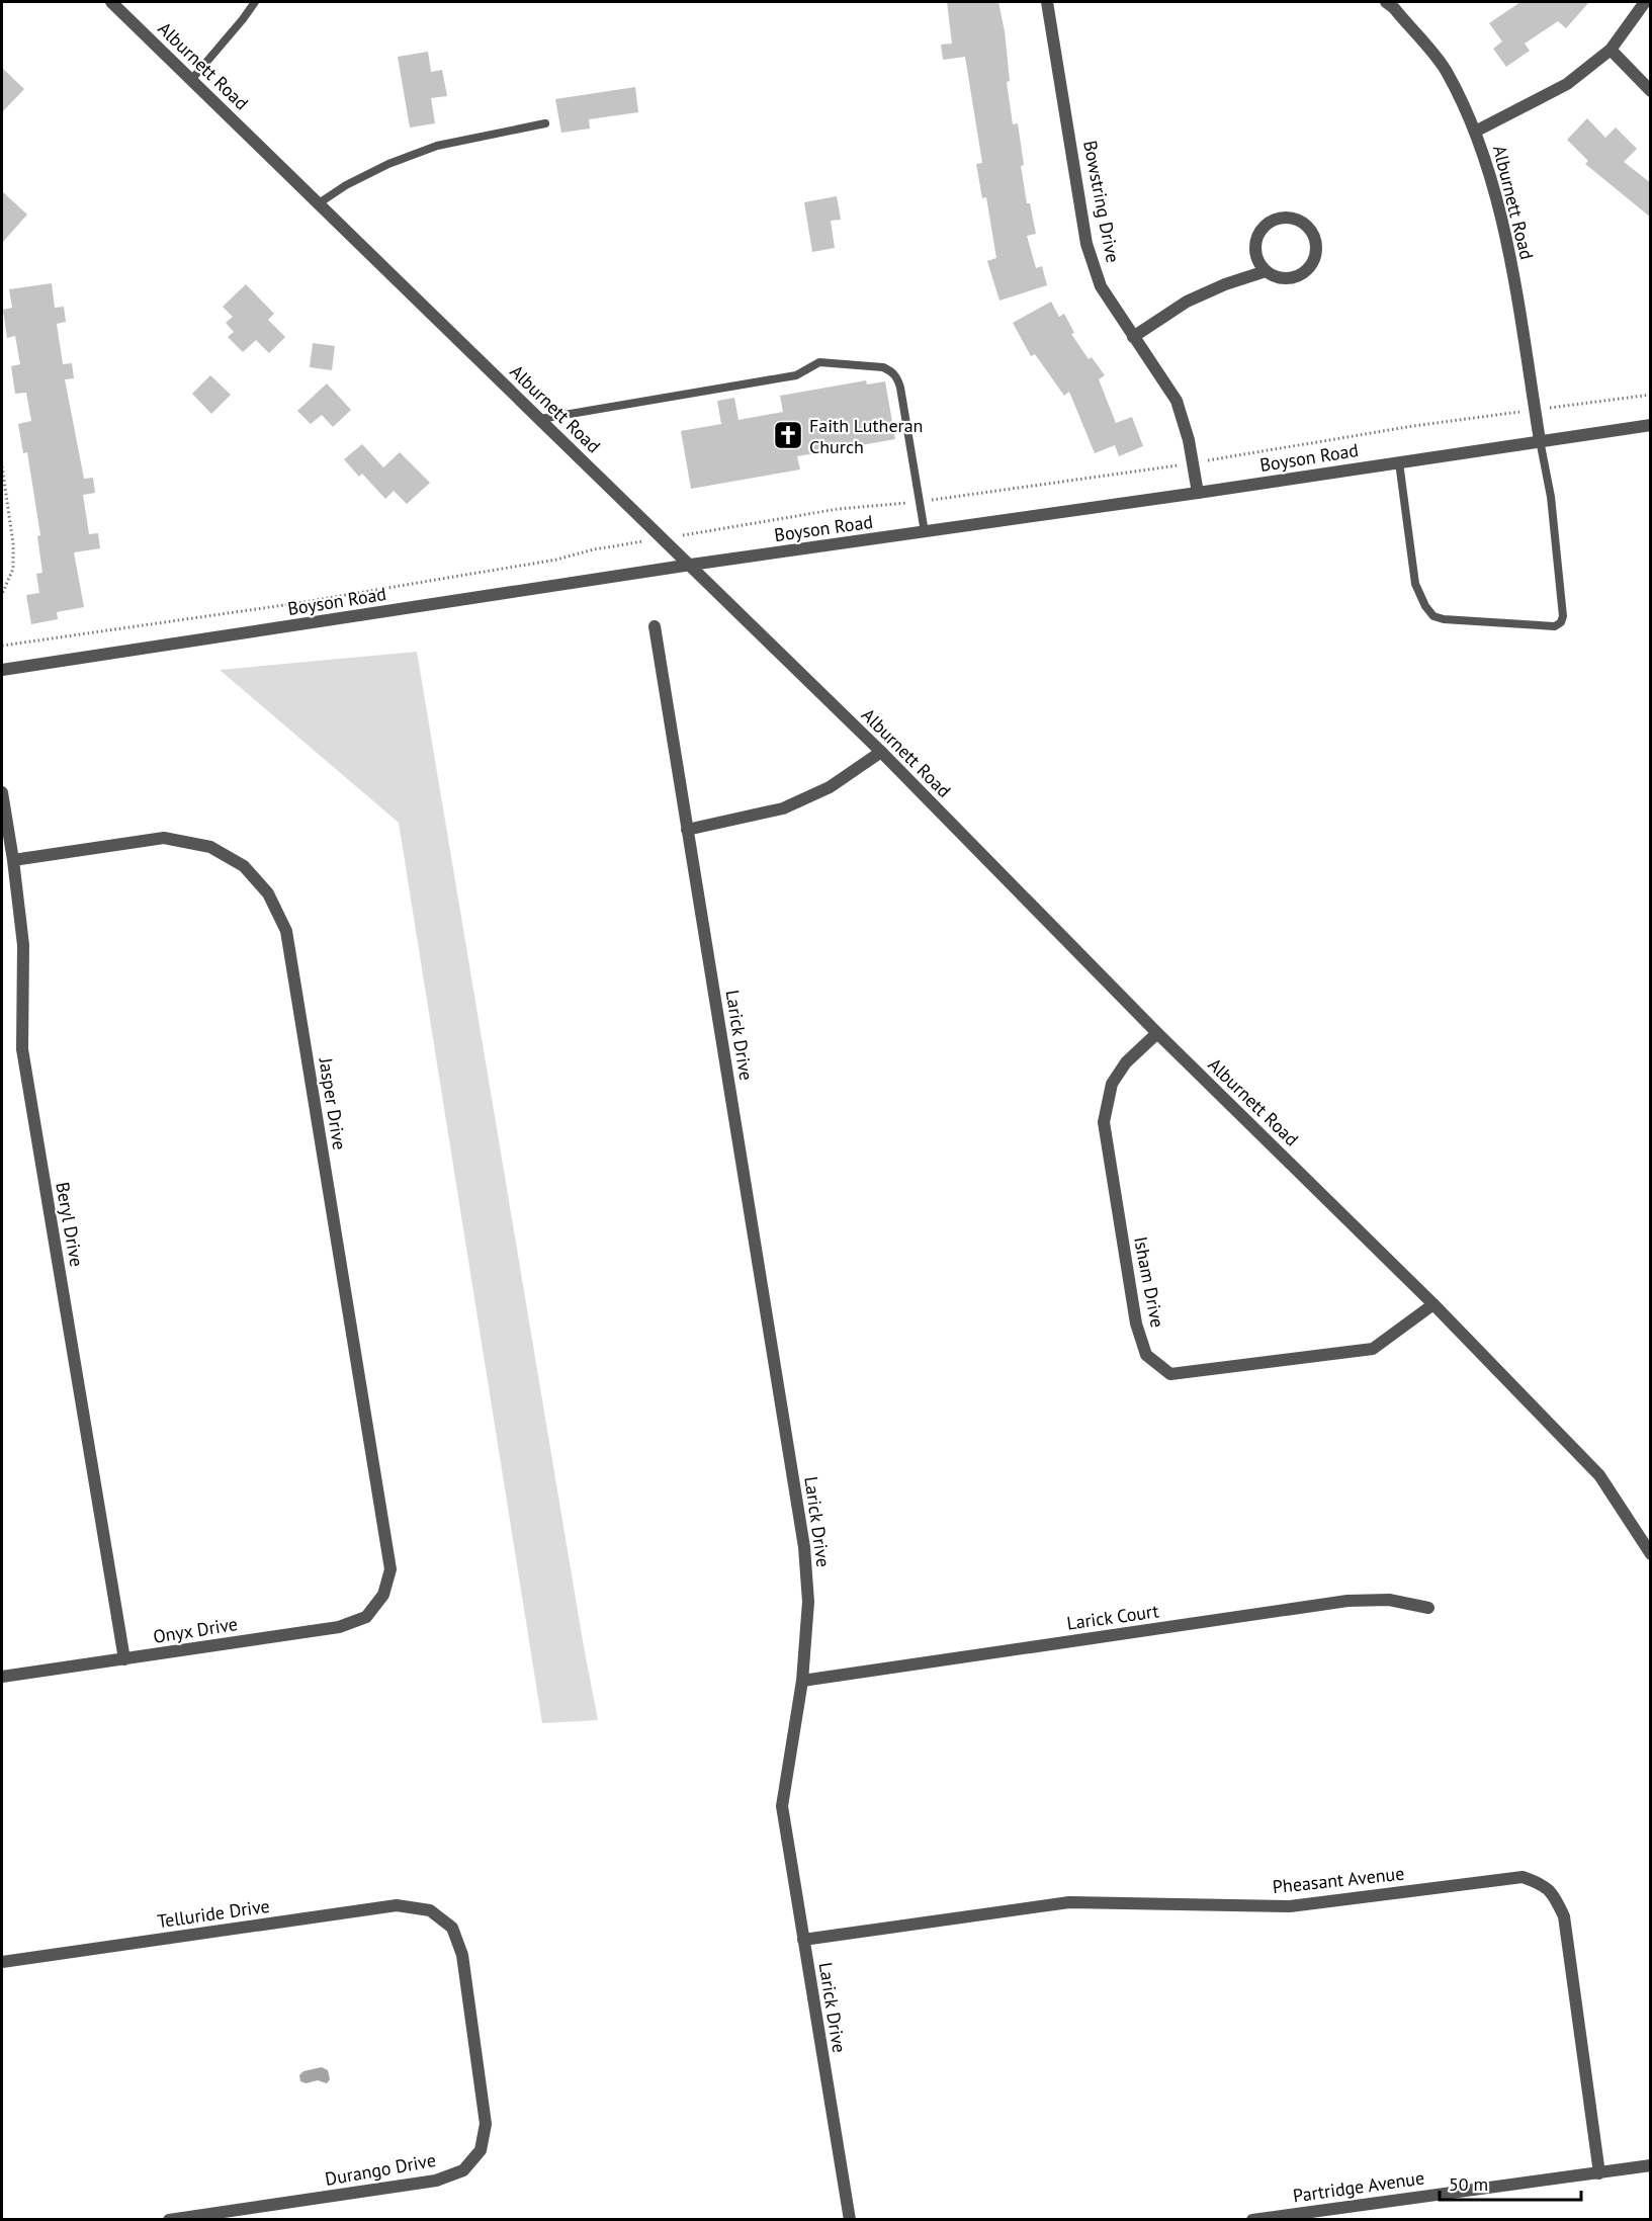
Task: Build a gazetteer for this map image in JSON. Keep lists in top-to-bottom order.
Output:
{
  "streets": {
    "street": [
      "Alburnett Road",
      "Bowstring Drive",
      "Boyson Road",
      "Larick Drive",
      "Jasper Drive",
      "Beryl Drive",
      "Isham Drive",
      "Larick Court",
      "Onyx Drive",
      "Pheasant Avenue",
      "Telluride Drive",
      "Durango Drive",
      "Partridge Avenue"
    ]
  },
  "crossings": [
    ["Alburnett Road", "Boyson Road"],
    ["Alburnett Road", "Isham Drive"],
    ["Bowstring Drive", "Boyson Road"],
    ["Larick Drive", "Larick Court"],
    ["Larick Drive", "Pheasant Avenue"],
    ["Jasper Drive", "Beryl Drive"],
    ["Jasper Drive", "Onyx Drive"],
    ["Beryl Drive", "Onyx Drive"],
    ["Pheasant Avenue", "Partridge Avenue"],
    ["Telluride Drive", "Durango Drive"]
  ],
  "places": {
    "church": ["Faith Lutheran Church"]
  },
  "scale_bar": "50 m"
}
